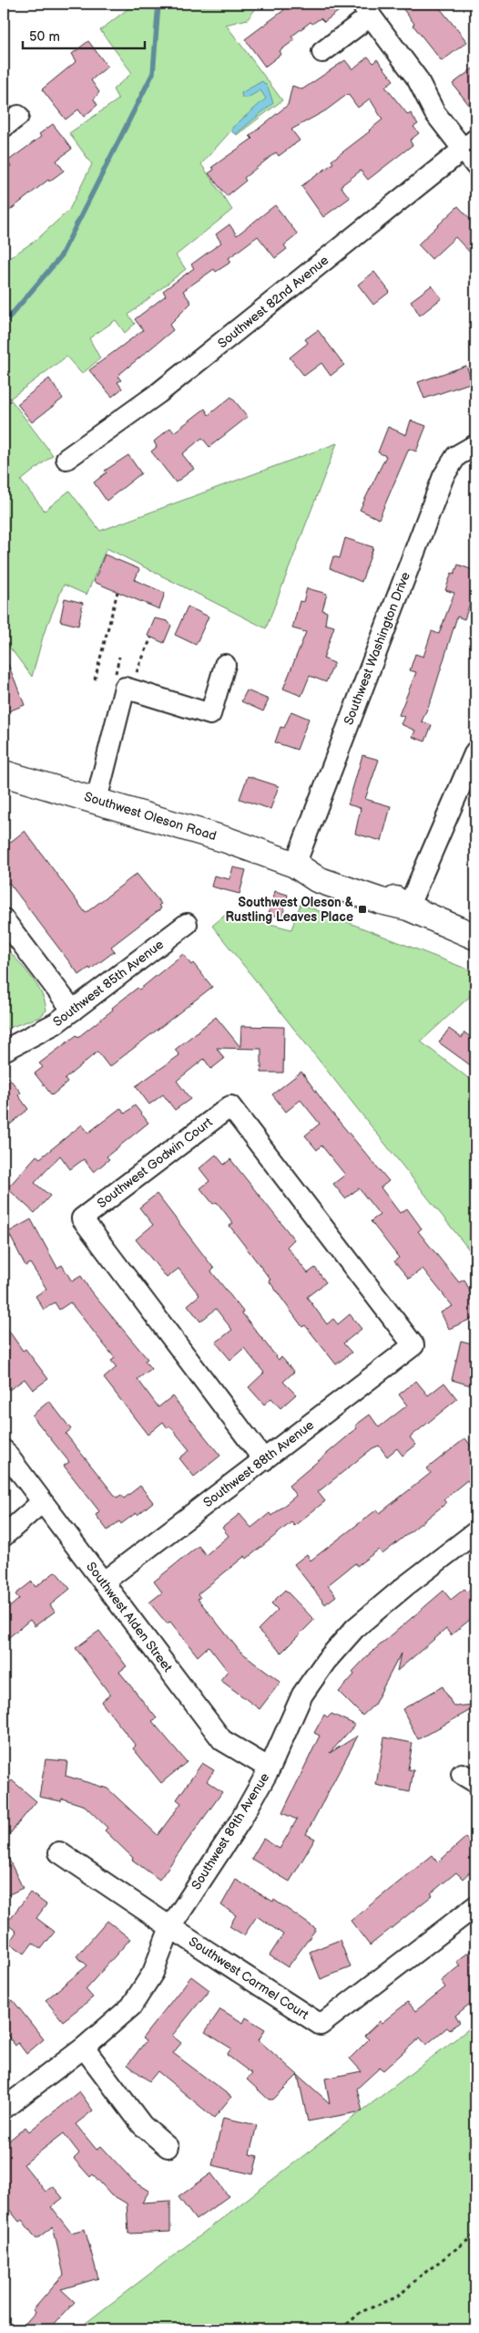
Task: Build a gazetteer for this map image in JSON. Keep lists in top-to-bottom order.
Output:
{
  "streets": {
    "main road": ["Southwest Oleson Road"],
    "street": [
      "Southwest 82nd Avenue",
      "Southwest Washington Drive",
      "Southwest 85th Avenue",
      "Southwest Godwin Court",
      "Southwest 88th Avenue",
      "Southwest Alden Street",
      "Southwest 89th Avenue",
      "Southwest Carmel Court"
    ]
  },
  "crossings": [
    ["Southwest Washington Drive", "Southwest Oleson Road"],
    ["Southwest Godwin Court", "Southwest 88th Avenue"],
    ["Southwest 88th Avenue", "Southwest Alden Street"],
    ["Southwest Alden Street", "Southwest 89th Avenue"],
    ["Southwest 89th Avenue", "Southwest Carmel Court"]
  ],
  "places": {
    "transit": ["Southwest Oleson & Rustling Leaves Place"]
  },
  "scale_bar": "50 m"
}
